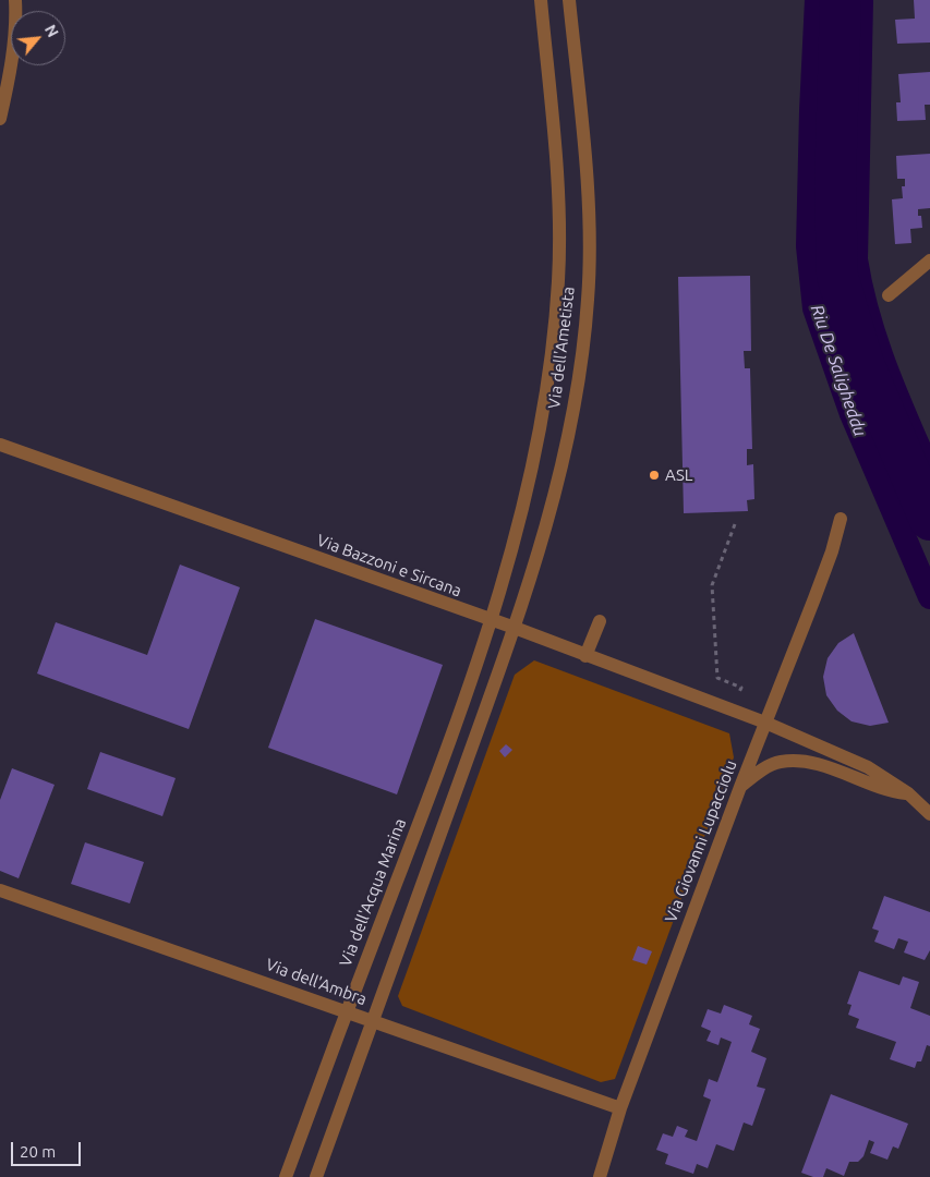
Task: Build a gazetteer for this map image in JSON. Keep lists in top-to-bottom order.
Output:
{
  "streets": {
    "street": [
      "Via dell'Ametista",
      "Via Bazzoni e Sircana",
      "Via Giovanni Lupacciolu",
      "Via dell'Acqua Marina",
      "Via dell'Ambra"
    ]
  },
  "crossings": [
    ["Via dell'Ametista", "Via Bazzoni e Sircana"],
    ["Via dell'Ametista", "Via dell'Acqua Marina"],
    ["Via Bazzoni e Sircana", "Via Giovanni Lupacciolu"],
    ["Via Bazzoni e Sircana", "Via dell'Acqua Marina"],
    ["Via Giovanni Lupacciolu", "Via dell'Ambra"],
    ["Via dell'Acqua Marina", "Via dell'Ambra"]
  ],
  "water": ["Riu De Saligheddu"],
  "places": ["ASL"],
  "scale_bar": "20 m",
  "north": "top right"
}
